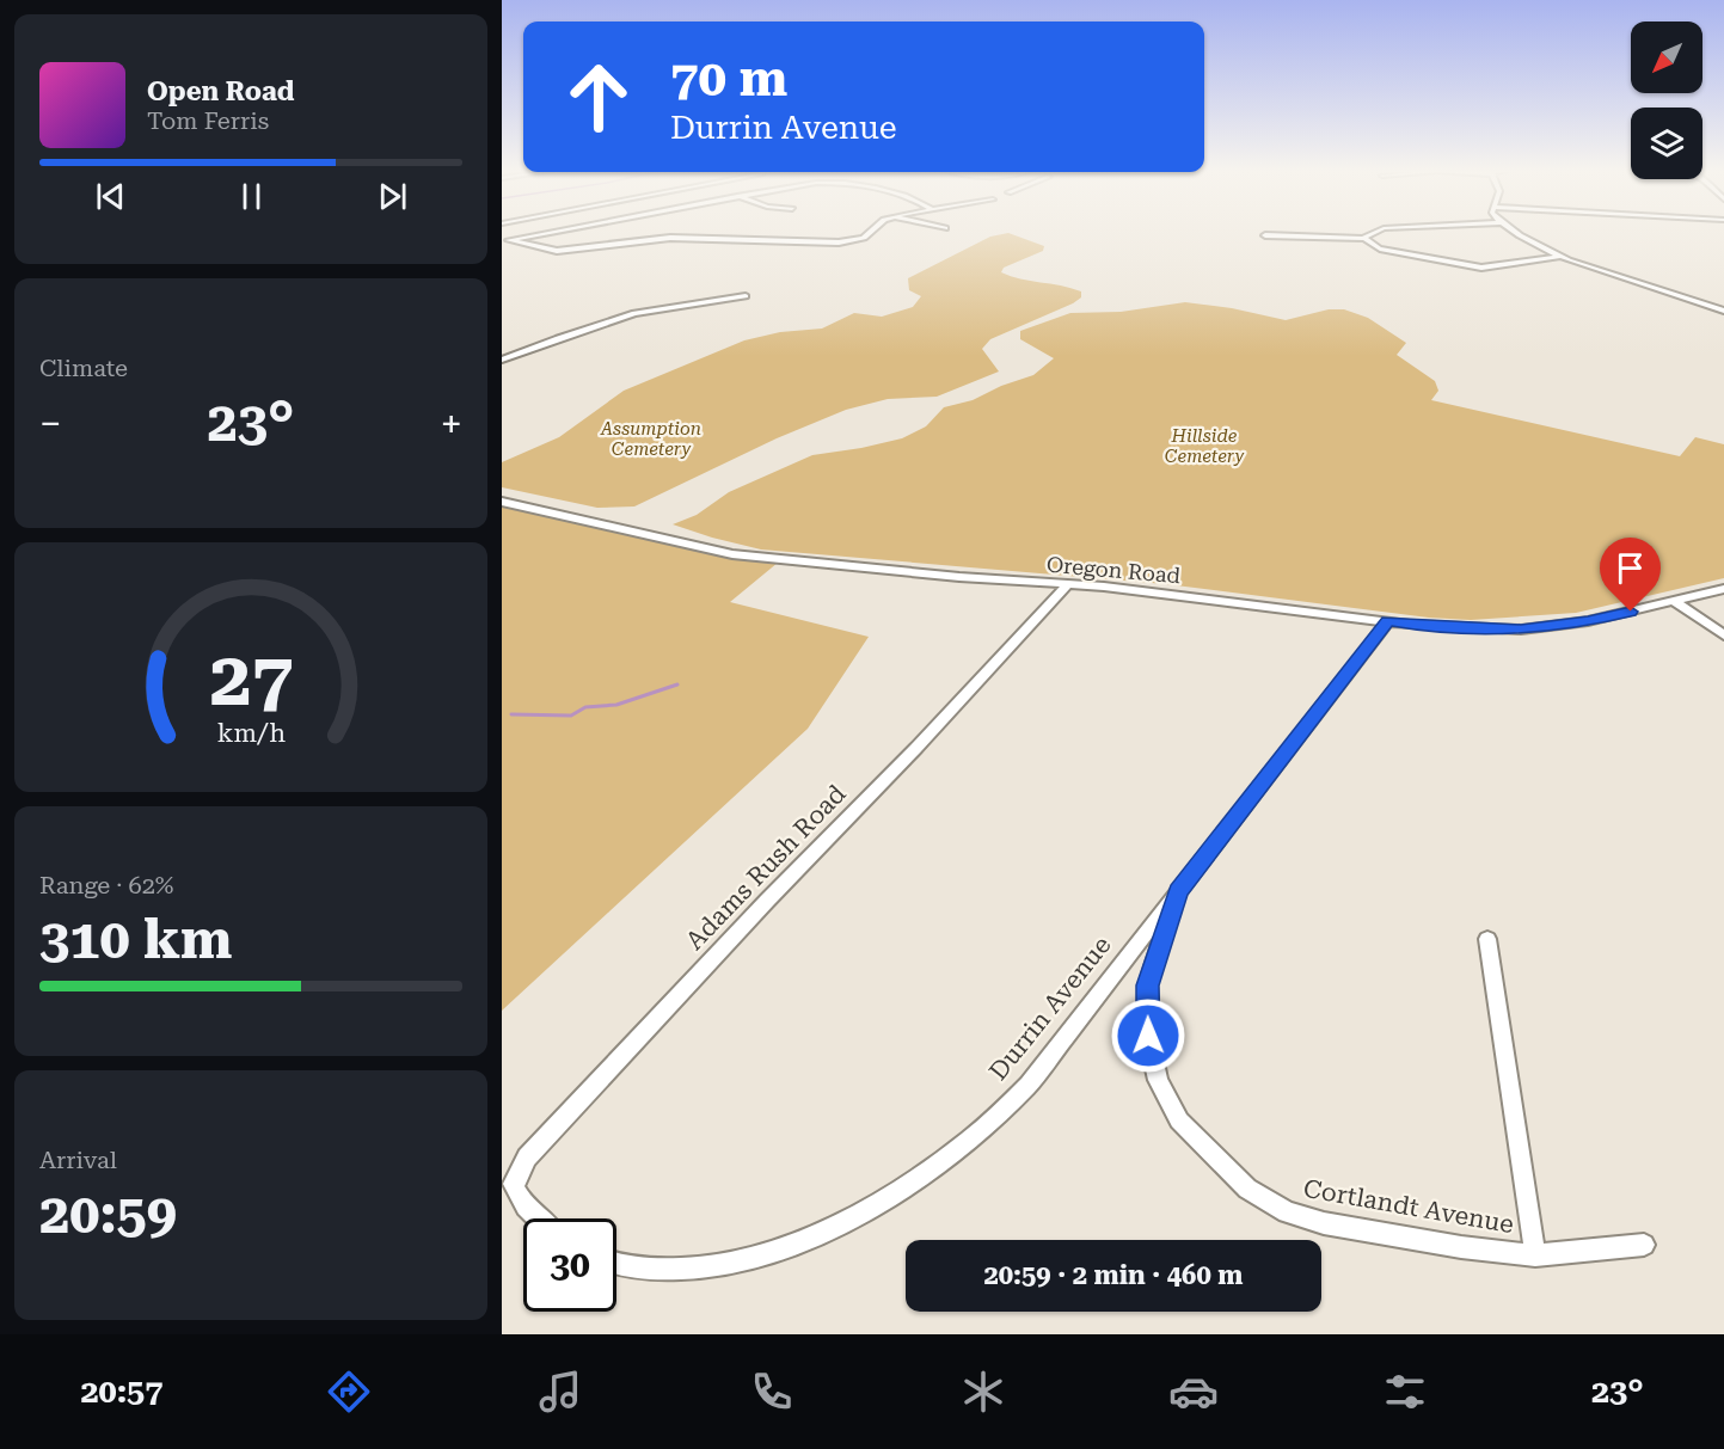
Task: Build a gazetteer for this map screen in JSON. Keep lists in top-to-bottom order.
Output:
{
  "streets": {
    "street": [
      "Oregon Road",
      "Adams Rush Road",
      "Durrin Avenue",
      "Cortlandt Avenue"
    ]
  },
  "crossings": [
    ["Oregon Road", "Adams Rush Road"],
    ["Oregon Road", "Durrin Avenue"],
    ["Durrin Avenue", "Cortlandt Avenue"]
  ],
  "parks": ["Assumption Cemetery", "Hillside Cemetery"],
  "north": "bottom left",
  "page": {
    "turn": ["70 m", "Durrin Avenue"],
    "song": ["Open Road", "Tom Ferris"],
    "tile": [
      "Climate",
      ["Range · 62%", "310 km"],
      ["Arrival", "20:59"]
    ],
    "heat": ["−", "23°", "+"],
    "limit": "30",
    "trip": "20:59 · 2 min · 460 m",
    "tabs": ["20:57", "23°"],
    "gauge": ["27", "km/h"]
  }
}
